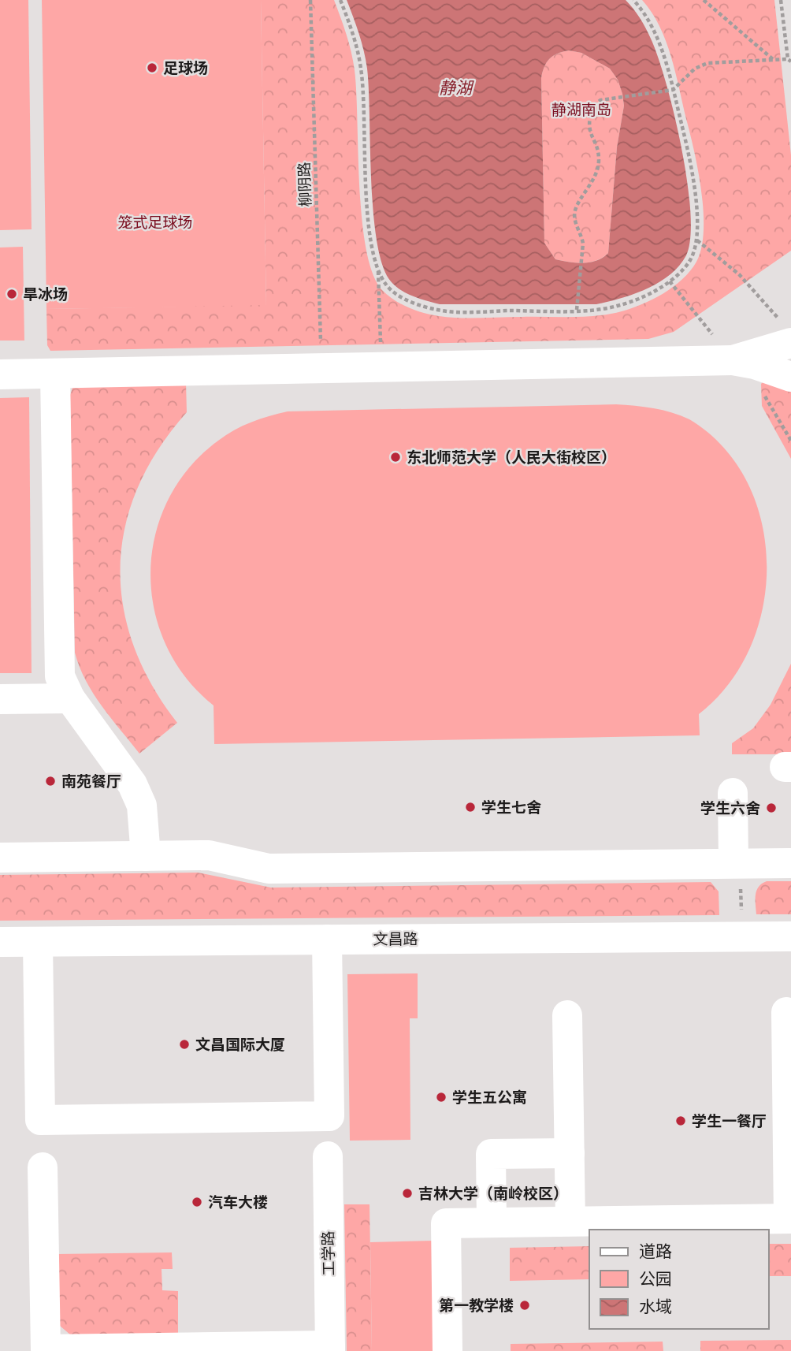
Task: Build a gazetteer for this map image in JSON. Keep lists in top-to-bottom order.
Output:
{
  "streets": {
    "street": ["文昌路", "工学路"],
    "path": ["柳阴路"]
  },
  "water": ["静湖"],
  "parks": ["静湖南岛", "笼式足球场"],
  "places": [
    "足球场",
    "旱冰场",
    "东北师范大学（人民大街校区）",
    "南苑餐厅",
    "学生七舍",
    "学生六舍",
    "文昌国际大厦",
    "学生五公寓",
    "学生一餐厅",
    "吉林大学（南岭校区）",
    "汽车大楼",
    "第一教学楼"
  ],
  "legend": ["道路", "公园", "水域"]
}
